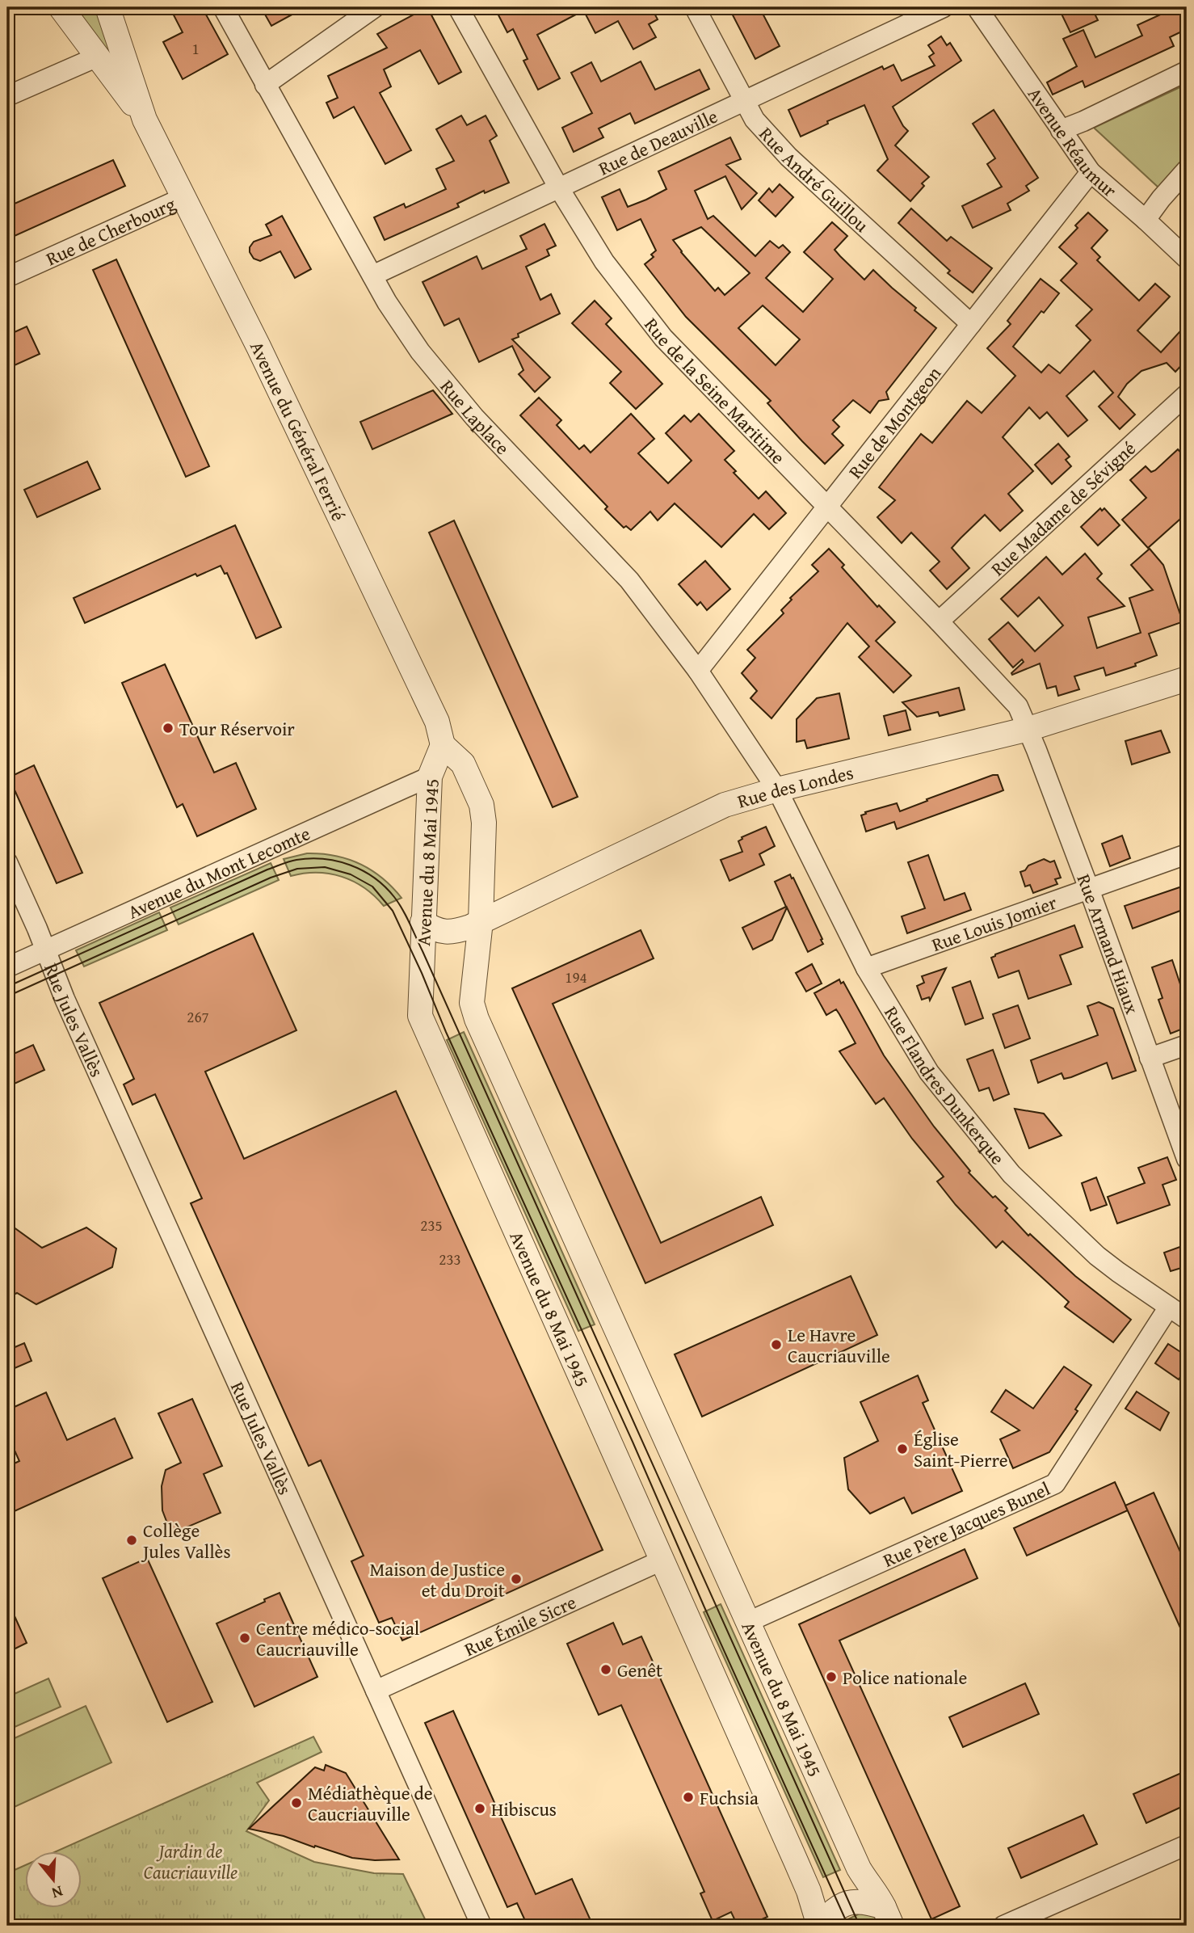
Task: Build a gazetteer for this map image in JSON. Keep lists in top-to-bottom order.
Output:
{
  "streets": {
    "street": [
      "Avenue Réaumur",
      "Rue de Deauville",
      "Rue André Guillou",
      "Rue de Cherbourg",
      "Rue de la Seine Maritime",
      "Rue Laplace",
      "Rue de Montgeon",
      "Avenue du Général Ferrié",
      "Rue Madame de Sévigné",
      "Rue des Londes",
      "Avenue du 8 Mai 1945",
      "Avenue du Mont Lecomte",
      "Rue Louis Jomier",
      "Rue Armand Hiaux",
      "Rue Jules Vallès",
      "Rue Flandres Dunkerque",
      "Rue Père Jacques Bunel",
      "Rue Émile Sicre"
    ]
  },
  "crossings": [
    ["Avenue Réaumur", "Rue de Montgeon"],
    ["Rue de Deauville", "Rue André Guillou"],
    ["Rue de Deauville", "Rue de la Seine Maritime"],
    ["Rue de Deauville", "Rue Laplace"],
    ["Rue André Guillou", "Rue de Montgeon"],
    ["Rue de Cherbourg", "Avenue du Général Ferrié"],
    ["Rue de la Seine Maritime", "Rue de Montgeon"],
    ["Rue de la Seine Maritime", "Rue Madame de Sévigné"],
    ["Rue de la Seine Maritime", "Rue des Londes"],
    ["Rue de la Seine Maritime", "Rue Armand Hiaux"],
    ["Rue Laplace", "Rue de Montgeon"],
    ["Rue Laplace", "Rue des Londes"],
    ["Rue Laplace", "Rue Flandres Dunkerque"],
    ["Avenue du Général Ferrié", "Avenue du 8 Mai 1945"],
    ["Rue des Londes", "Avenue du 8 Mai 1945"],
    ["Rue des Londes", "Rue Armand Hiaux"],
    ["Rue des Londes", "Rue Flandres Dunkerque"],
    ["Avenue du 8 Mai 1945", "Avenue du Mont Lecomte"],
    ["Avenue du 8 Mai 1945", "Rue Père Jacques Bunel"],
    ["Avenue du 8 Mai 1945", "Rue Émile Sicre"],
    ["Avenue du Mont Lecomte", "Rue Jules Vallès"],
    ["Rue Louis Jomier", "Rue Armand Hiaux"],
    ["Rue Louis Jomier", "Rue Flandres Dunkerque"],
    ["Rue Jules Vallès", "Rue Émile Sicre"],
    ["Rue Flandres Dunkerque", "Rue Père Jacques Bunel"]
  ],
  "parks": ["Jardin de Caucriauville"],
  "places": [
    "Tour Réservoir",
    "Le Havre Caucriauville",
    "Église Saint-Pierre",
    "Collège Jules Vallès",
    "Maison de Justice et du Droit",
    "Centre médico-social Caucriauville",
    "Genêt",
    "Police nationale",
    "Fuchsia",
    "Médiathèque de Caucriauville",
    "Hibiscus"
  ],
  "house_numbers": [
    "1",
    "194",
    "267",
    "235",
    "233"
  ],
  "north": "bottom"
}
